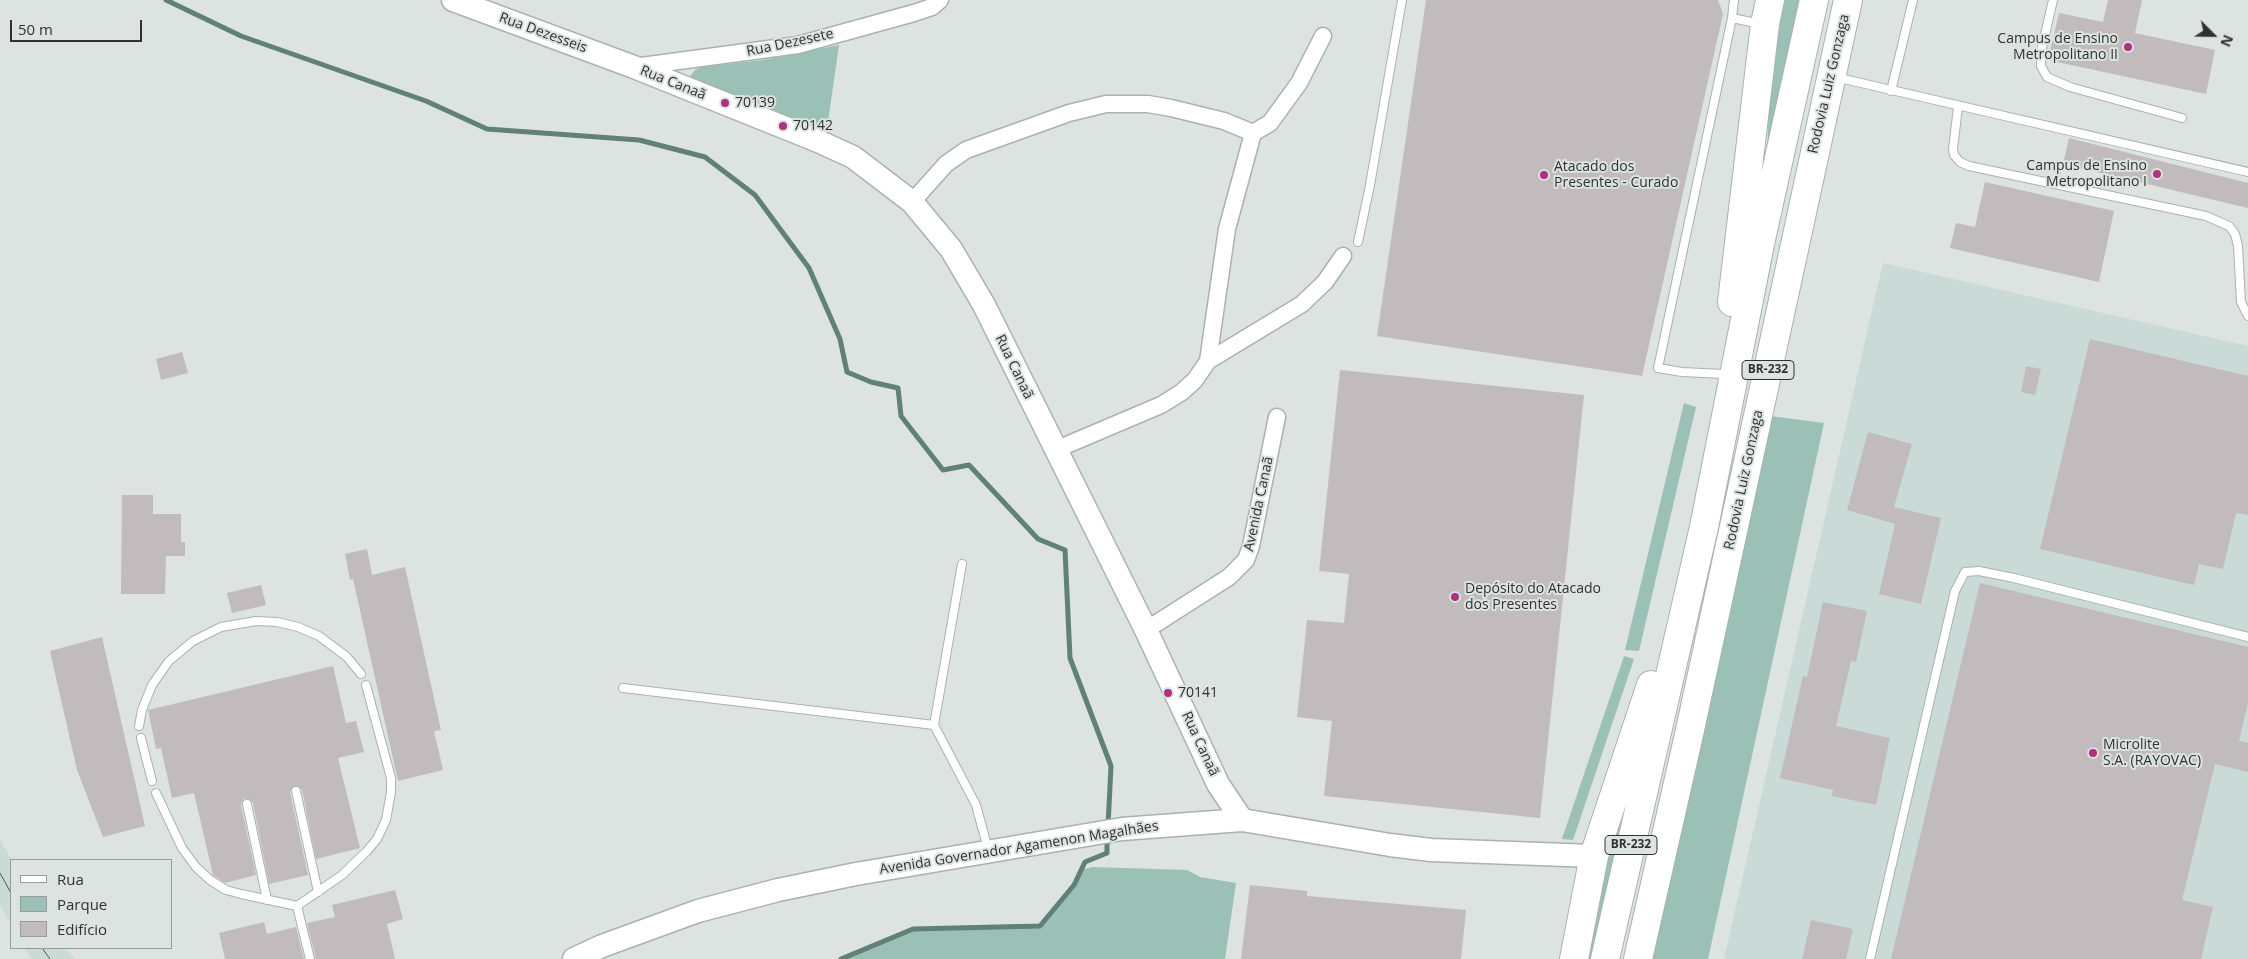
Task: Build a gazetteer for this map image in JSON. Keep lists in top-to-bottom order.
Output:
{
  "streets": {
    "highway": ["Rodovia Luiz Gonzaga", "BR-232"],
    "street": [
      "Rua Dezesseis",
      "Rua Dezesete",
      "Rua Canaã",
      "Avenida Canaã",
      "Avenida Governador Agamenon Magalhães"
    ]
  },
  "crossings": [
    ["Rua Dezesseis", "Rua Dezesete"],
    ["Rua Dezesseis", "Rua Canaã"],
    ["Rua Dezesete", "Rua Canaã"],
    ["Rua Canaã", "Avenida Canaã"],
    ["Rua Canaã", "Avenida Governador Agamenon Magalhães"]
  ],
  "places": [
    "Campus de Ensino Metropolitano II",
    "70139",
    "70142",
    "Campus de Ensino Metropolitano I",
    "Atacado dos Presentes - Curado",
    "Depósito do Atacado dos Presentes",
    "70141",
    "Microlite S.A. (RAYOVAC)"
  ],
  "legend": ["Rua", "Parque", "Edifício"],
  "scale_bar": "50 m",
  "north": "bottom right"
}
